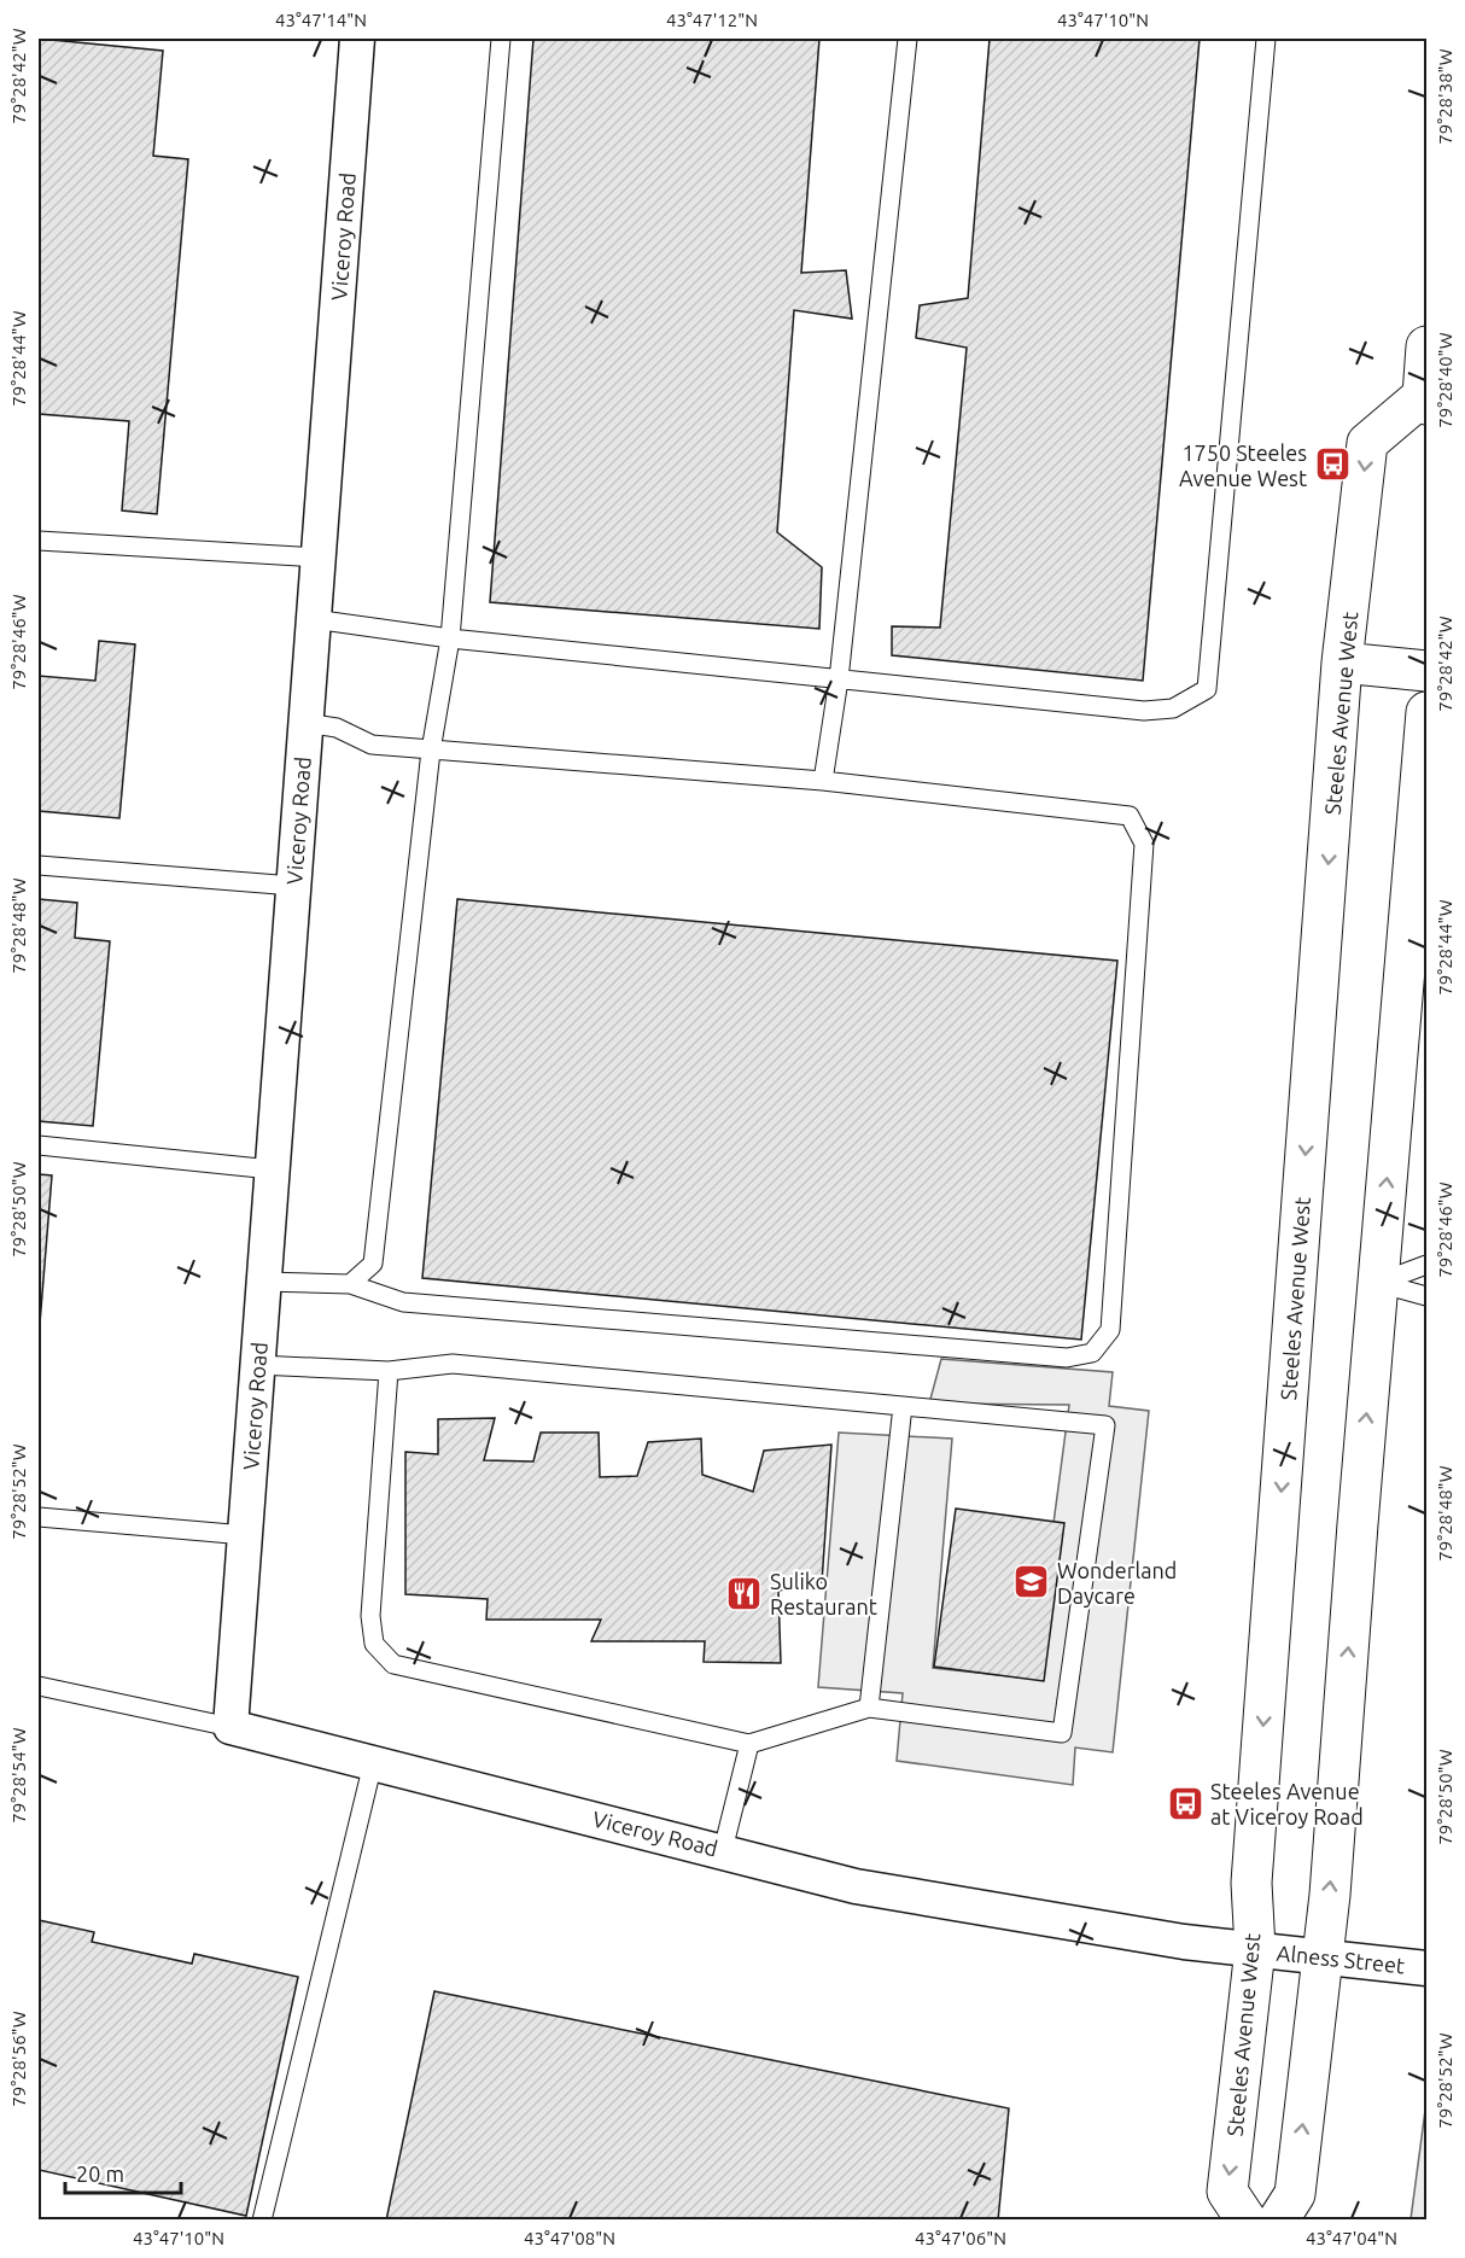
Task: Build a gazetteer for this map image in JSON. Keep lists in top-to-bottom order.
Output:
{
  "streets": {
    "main road": ["Steeles Avenue West"],
    "street": ["Viceroy Road", "Alness Street"]
  },
  "crossings": [
    ["Viceroy Road", "Steeles Avenue West"],
    ["Viceroy Road", "Alness Street"],
    ["Steeles Avenue West", "Alness Street"]
  ],
  "places": {
    "bus stop": ["1750 Steeles Avenue West", "Steeles Avenue at Viceroy Road"],
    "school or university": ["Wonderland Daycare"],
    "restaurant": ["Suliko Restaurant"]
  },
  "scale_bar": "20 m",
  "coordinates": [
    "43°47'14\"N",
    "43°47'12\"N",
    "43°47'10\"N",
    "79°28'42\"W",
    "79°28'38\"W",
    "79°28'44\"W",
    "79°28'40\"W",
    "79°28'46\"W",
    "79°28'48\"W",
    "79°28'50\"W",
    "79°28'52\"W",
    "79°28'54\"W",
    "79°28'56\"W",
    "43°47'08\"N",
    "43°47'06\"N",
    "43°47'04\"N"
  ]
}
